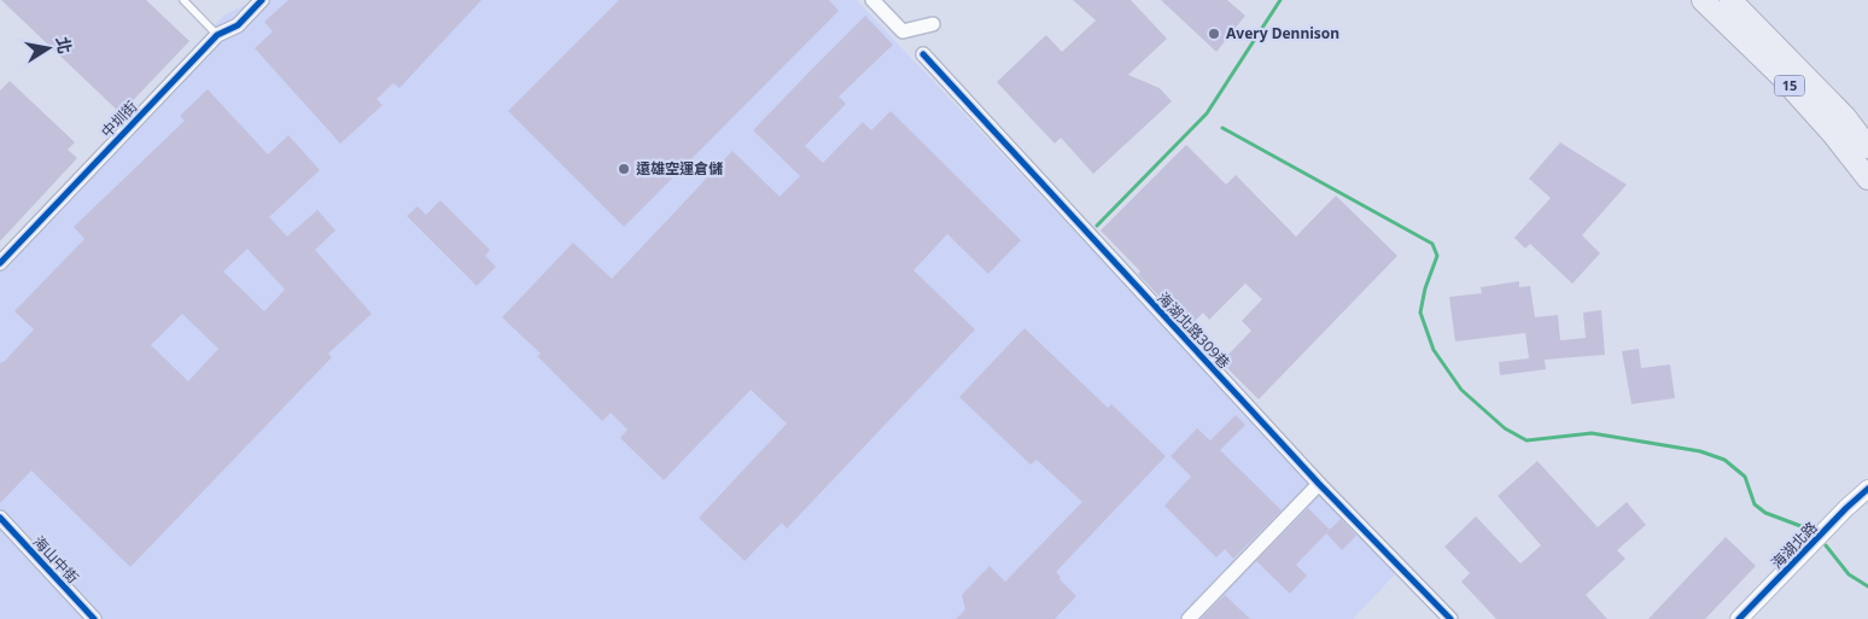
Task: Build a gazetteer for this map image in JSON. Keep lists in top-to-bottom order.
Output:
{
  "streets": {
    "main road": ["15"],
    "street": [
      "中圳街",
      "海湖北路309巷",
      "海湖北路",
      "海山中街"
    ]
  },
  "places": ["Avery Dennison", "遠雄空運倉儲"],
  "north": "right"
}
